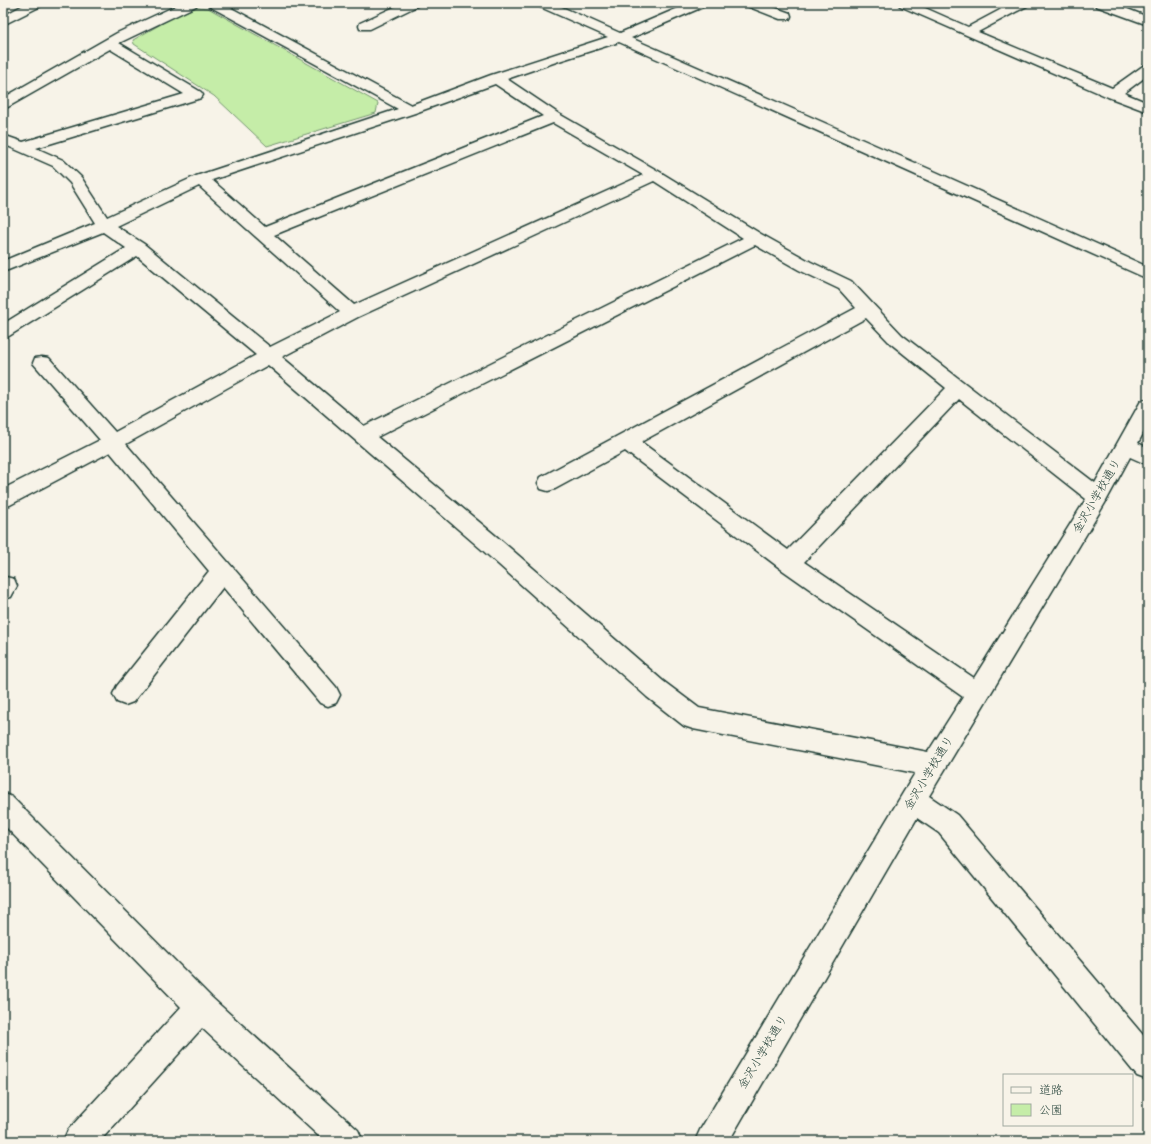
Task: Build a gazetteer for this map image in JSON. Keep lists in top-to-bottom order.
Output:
{
  "streets": {
    "street": ["金沢小学校通り"]
  },
  "legend": ["道路", "公園"]
}
